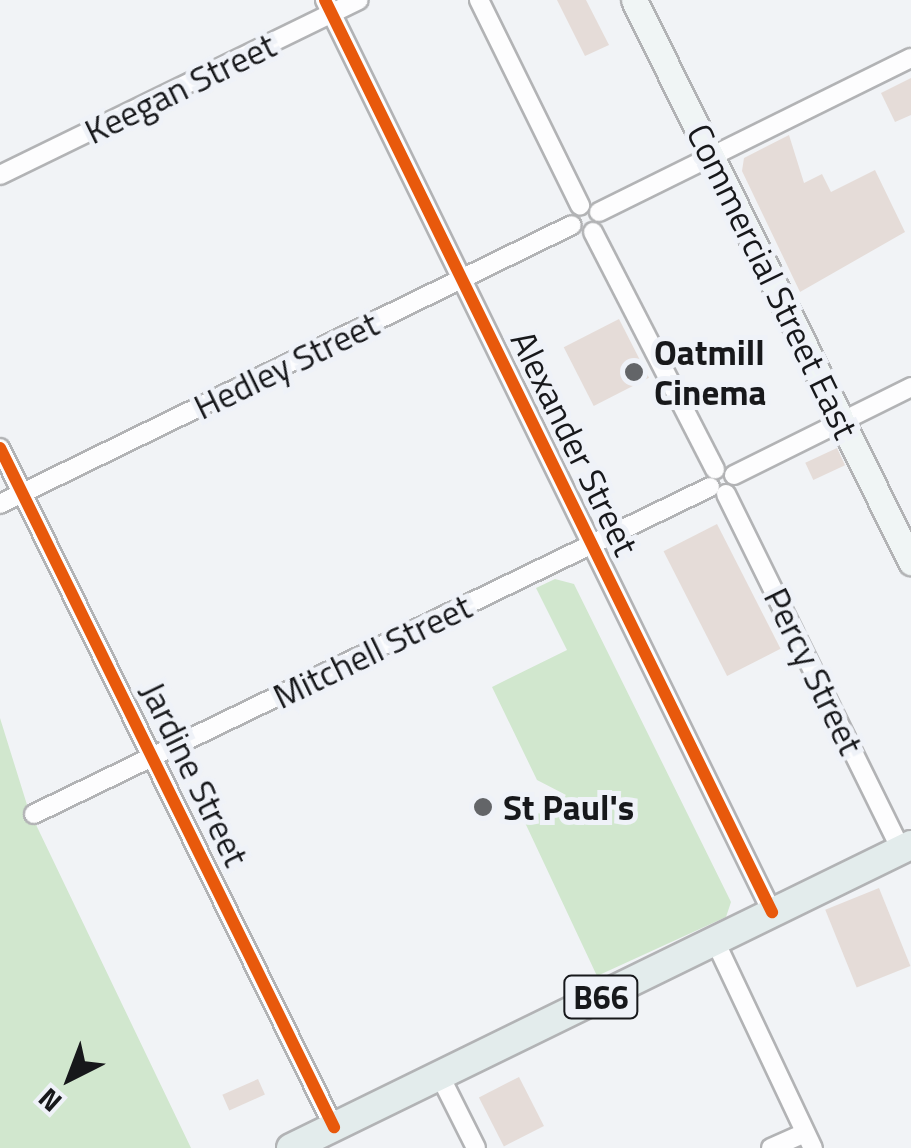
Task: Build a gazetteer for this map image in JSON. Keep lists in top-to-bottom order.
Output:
{
  "streets": {
    "main road": ["B66"],
    "street": [
      "Keegan Street",
      "Commercial Street East",
      "Hedley Street",
      "Alexander Street",
      "Mitchell Street",
      "Percy Street",
      "Jardine Street"
    ]
  },
  "crossings": [
    ["Keegan Street", "Alexander Street"],
    ["Commercial Street East", "Mitchell Street"],
    ["Hedley Street", "Alexander Street"],
    ["Hedley Street", "Jardine Street"],
    ["Alexander Street", "Mitchell Street"],
    ["Alexander Street", "B66"],
    ["Mitchell Street", "Percy Street"],
    ["Mitchell Street", "Jardine Street"],
    ["Percy Street", "B66"],
    ["Jardine Street", "B66"]
  ],
  "places": ["Oatmill Cinema", "St Paul's"],
  "north": "bottom left"
}
